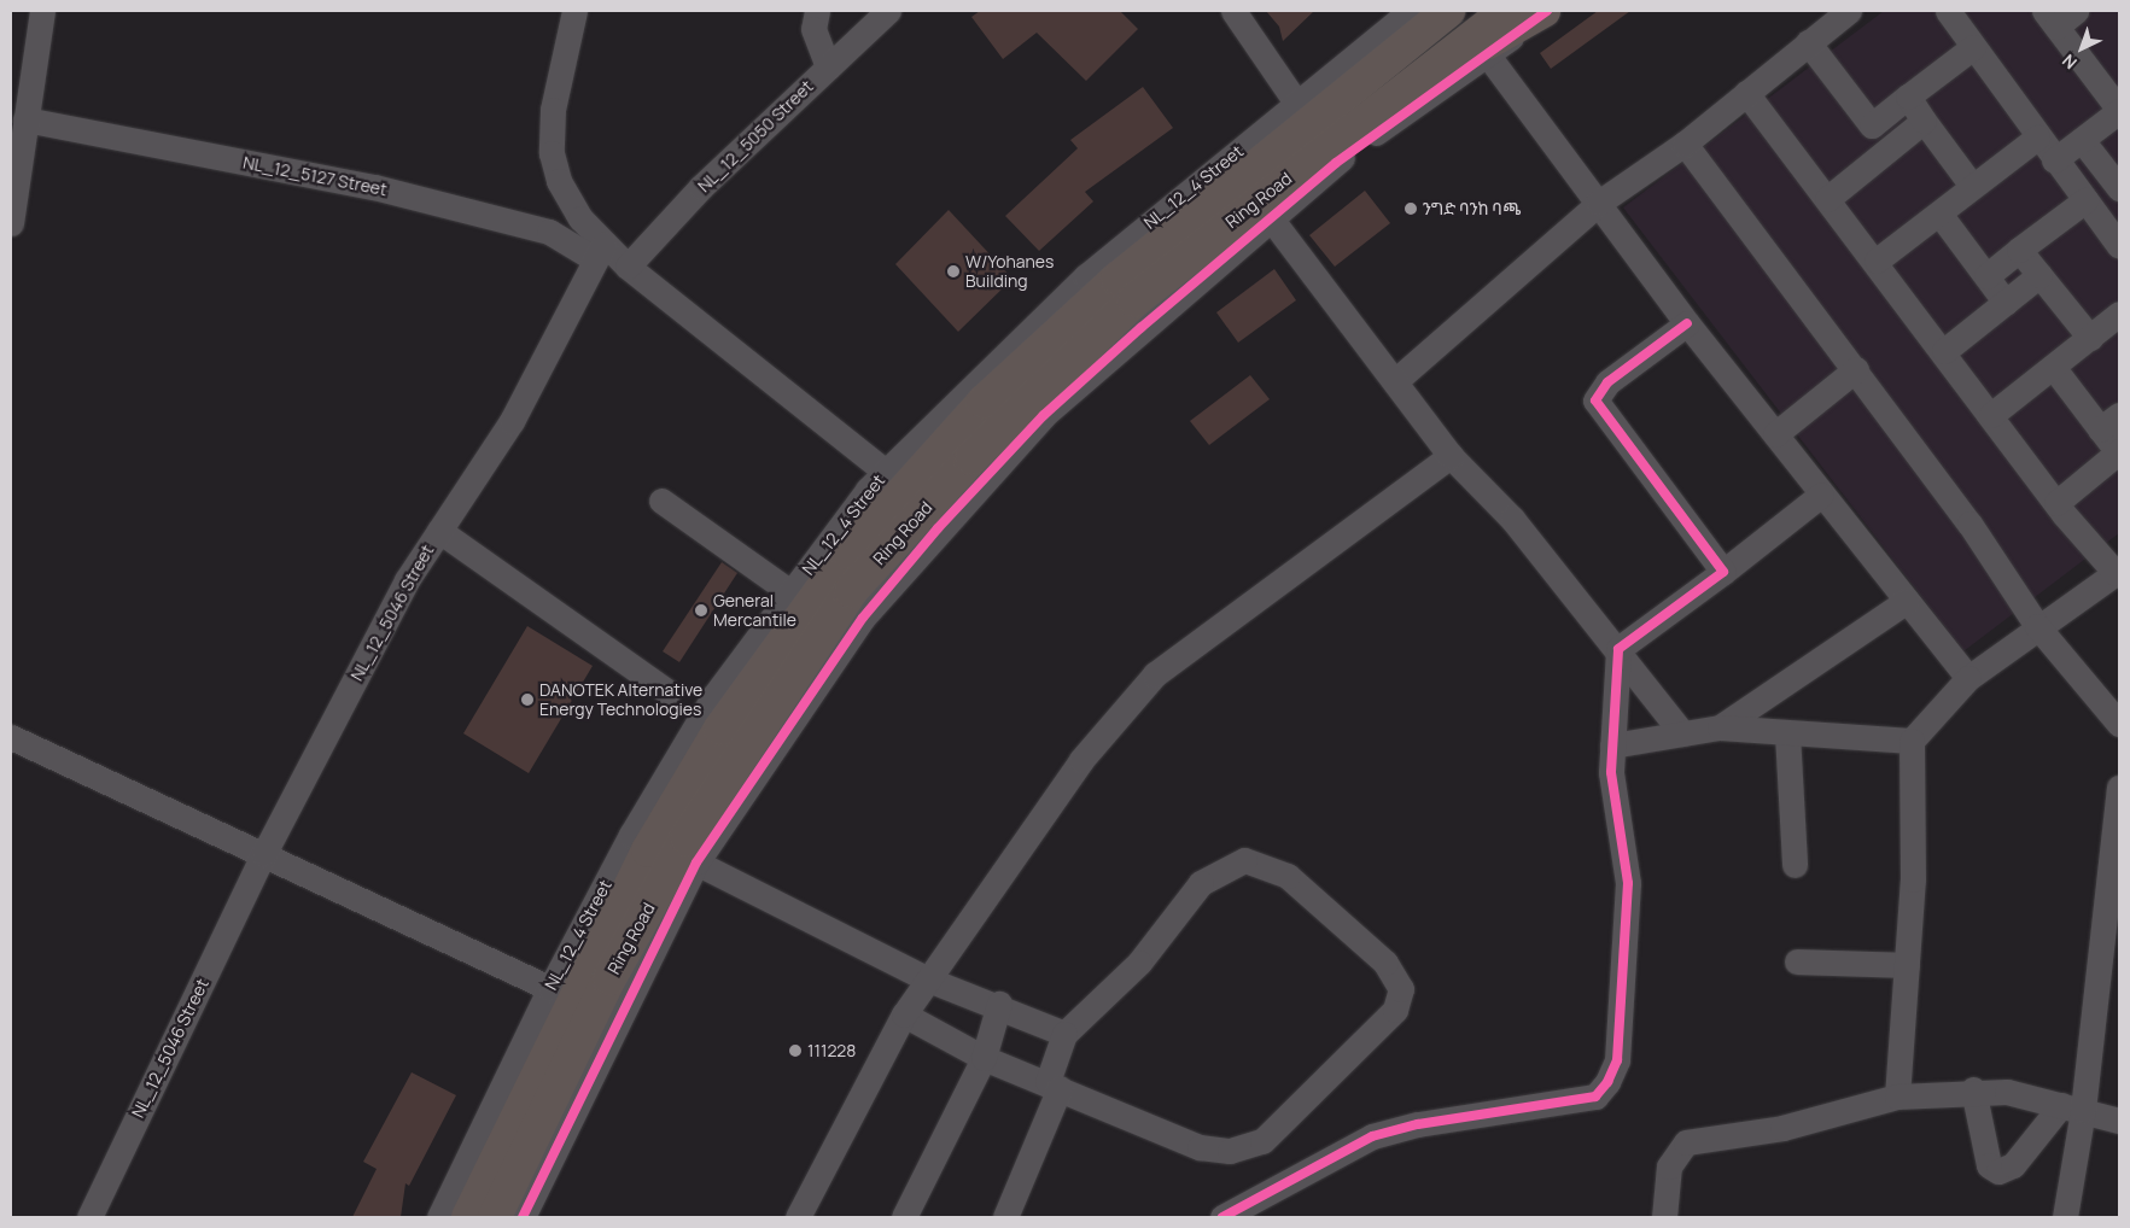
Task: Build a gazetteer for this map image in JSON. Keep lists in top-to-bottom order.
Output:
{
  "streets": {
    "highway": ["Ring Road"],
    "street": [
      "NL_12_5050 Street",
      "NL_12_5127 Street",
      "NL_12_4 Street",
      "NL_12_5046 Street"
    ]
  },
  "crossings": [
    ["NL_12_5127 Street", "NL_12_5046 Street"]
  ],
  "places": [
    "ንግድ ባንከ ባጫ",
    "W/Yohanes Building",
    "General Mercantile",
    "DANOTEK Alternative Energy Technologies",
    "111228"
  ],
  "north": "bottom left"
}
